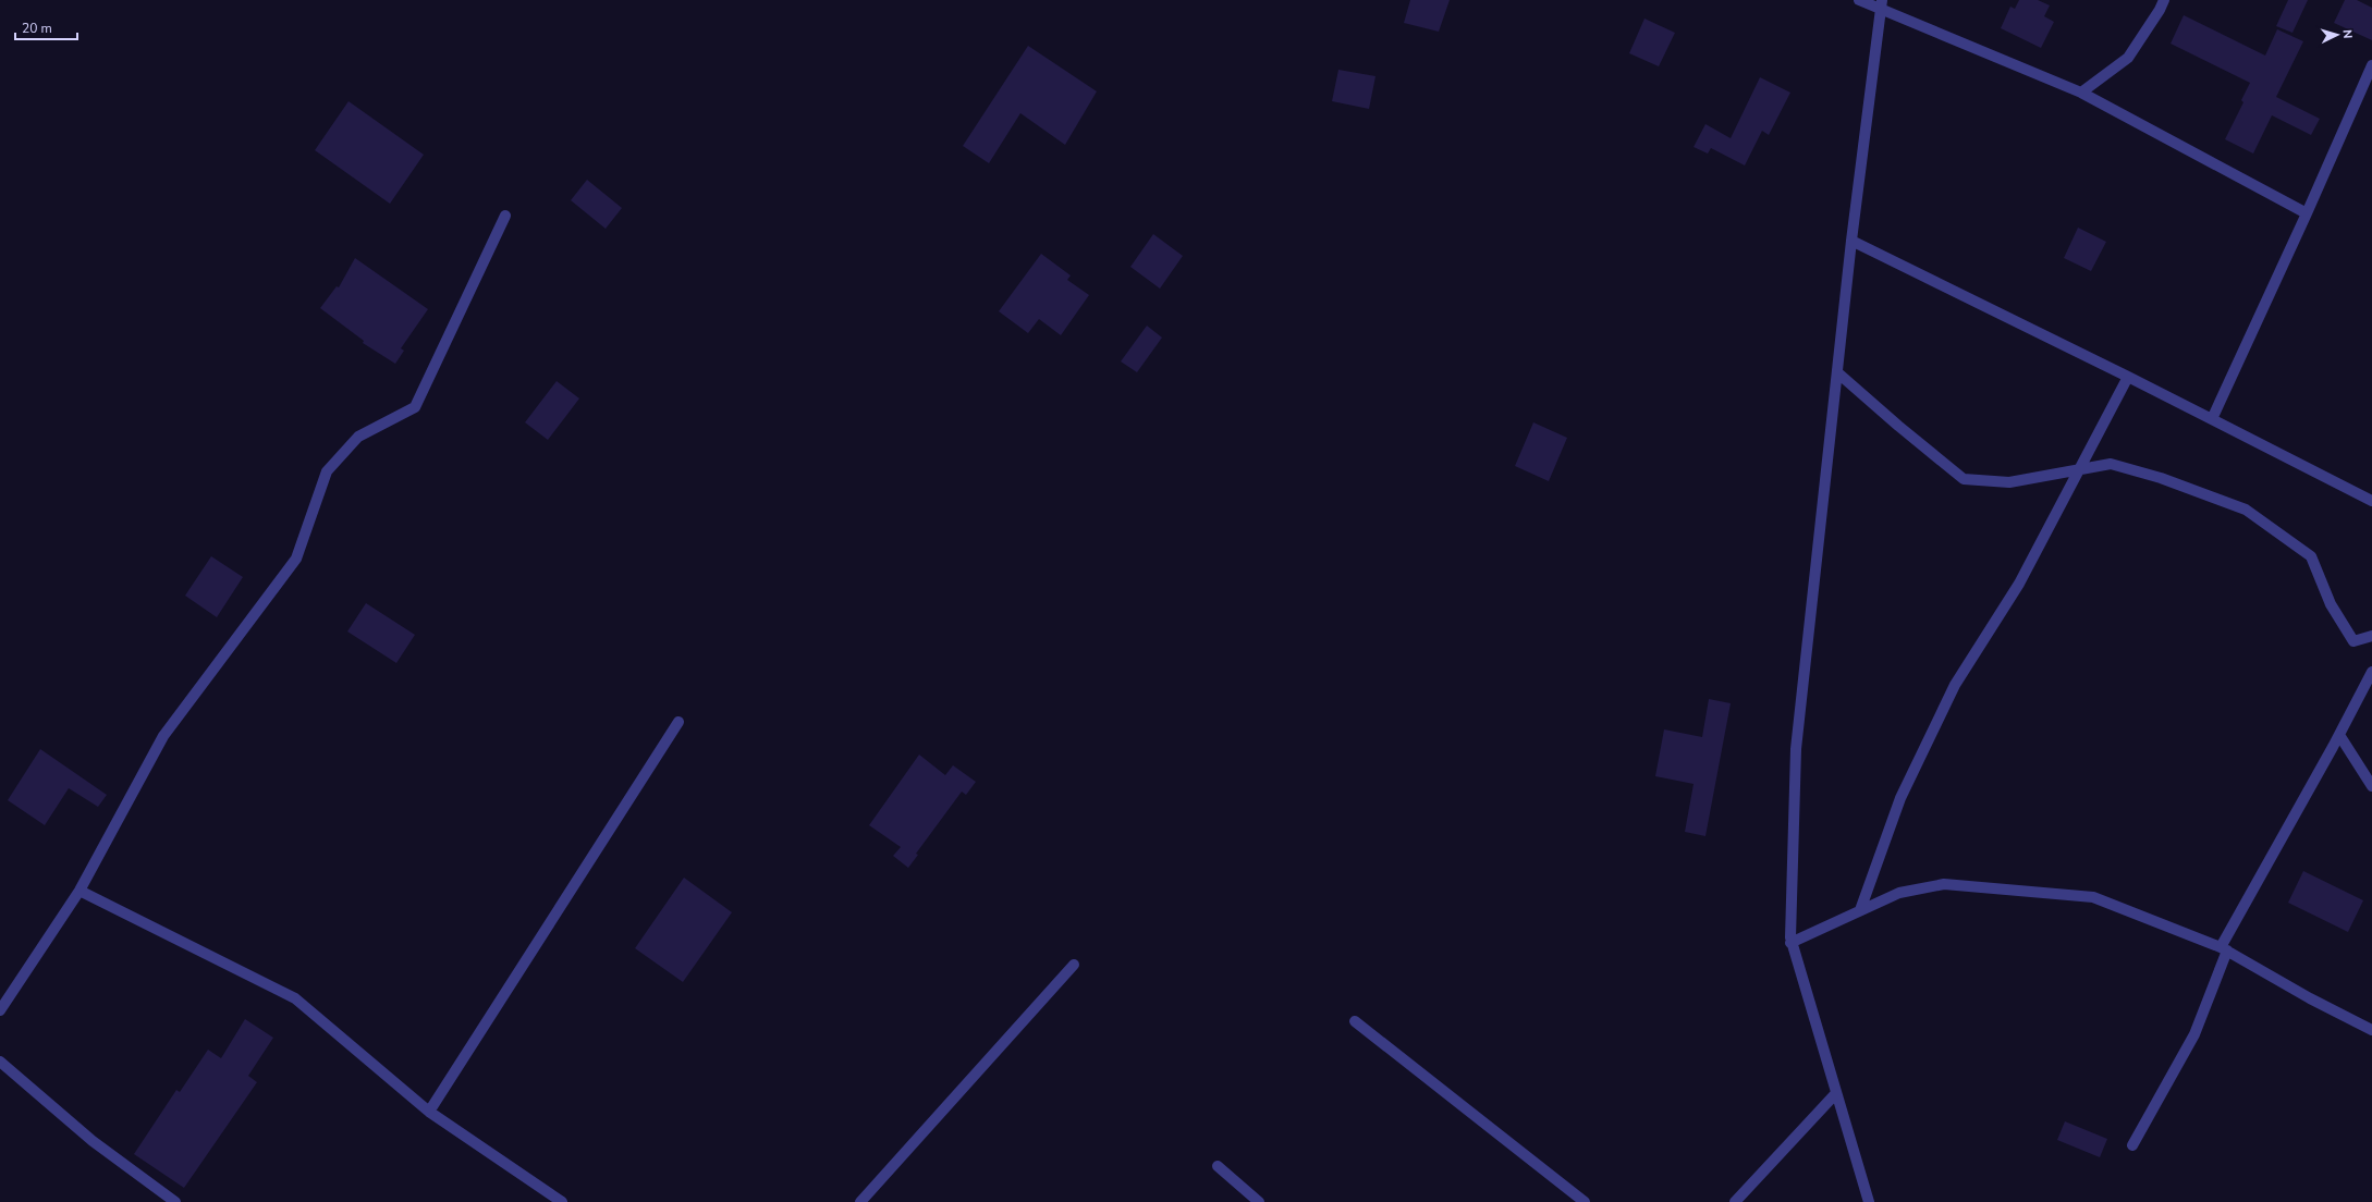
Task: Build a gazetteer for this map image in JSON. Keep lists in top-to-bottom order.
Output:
{
  "scale_bar": "20 m",
  "north": "right"
}
